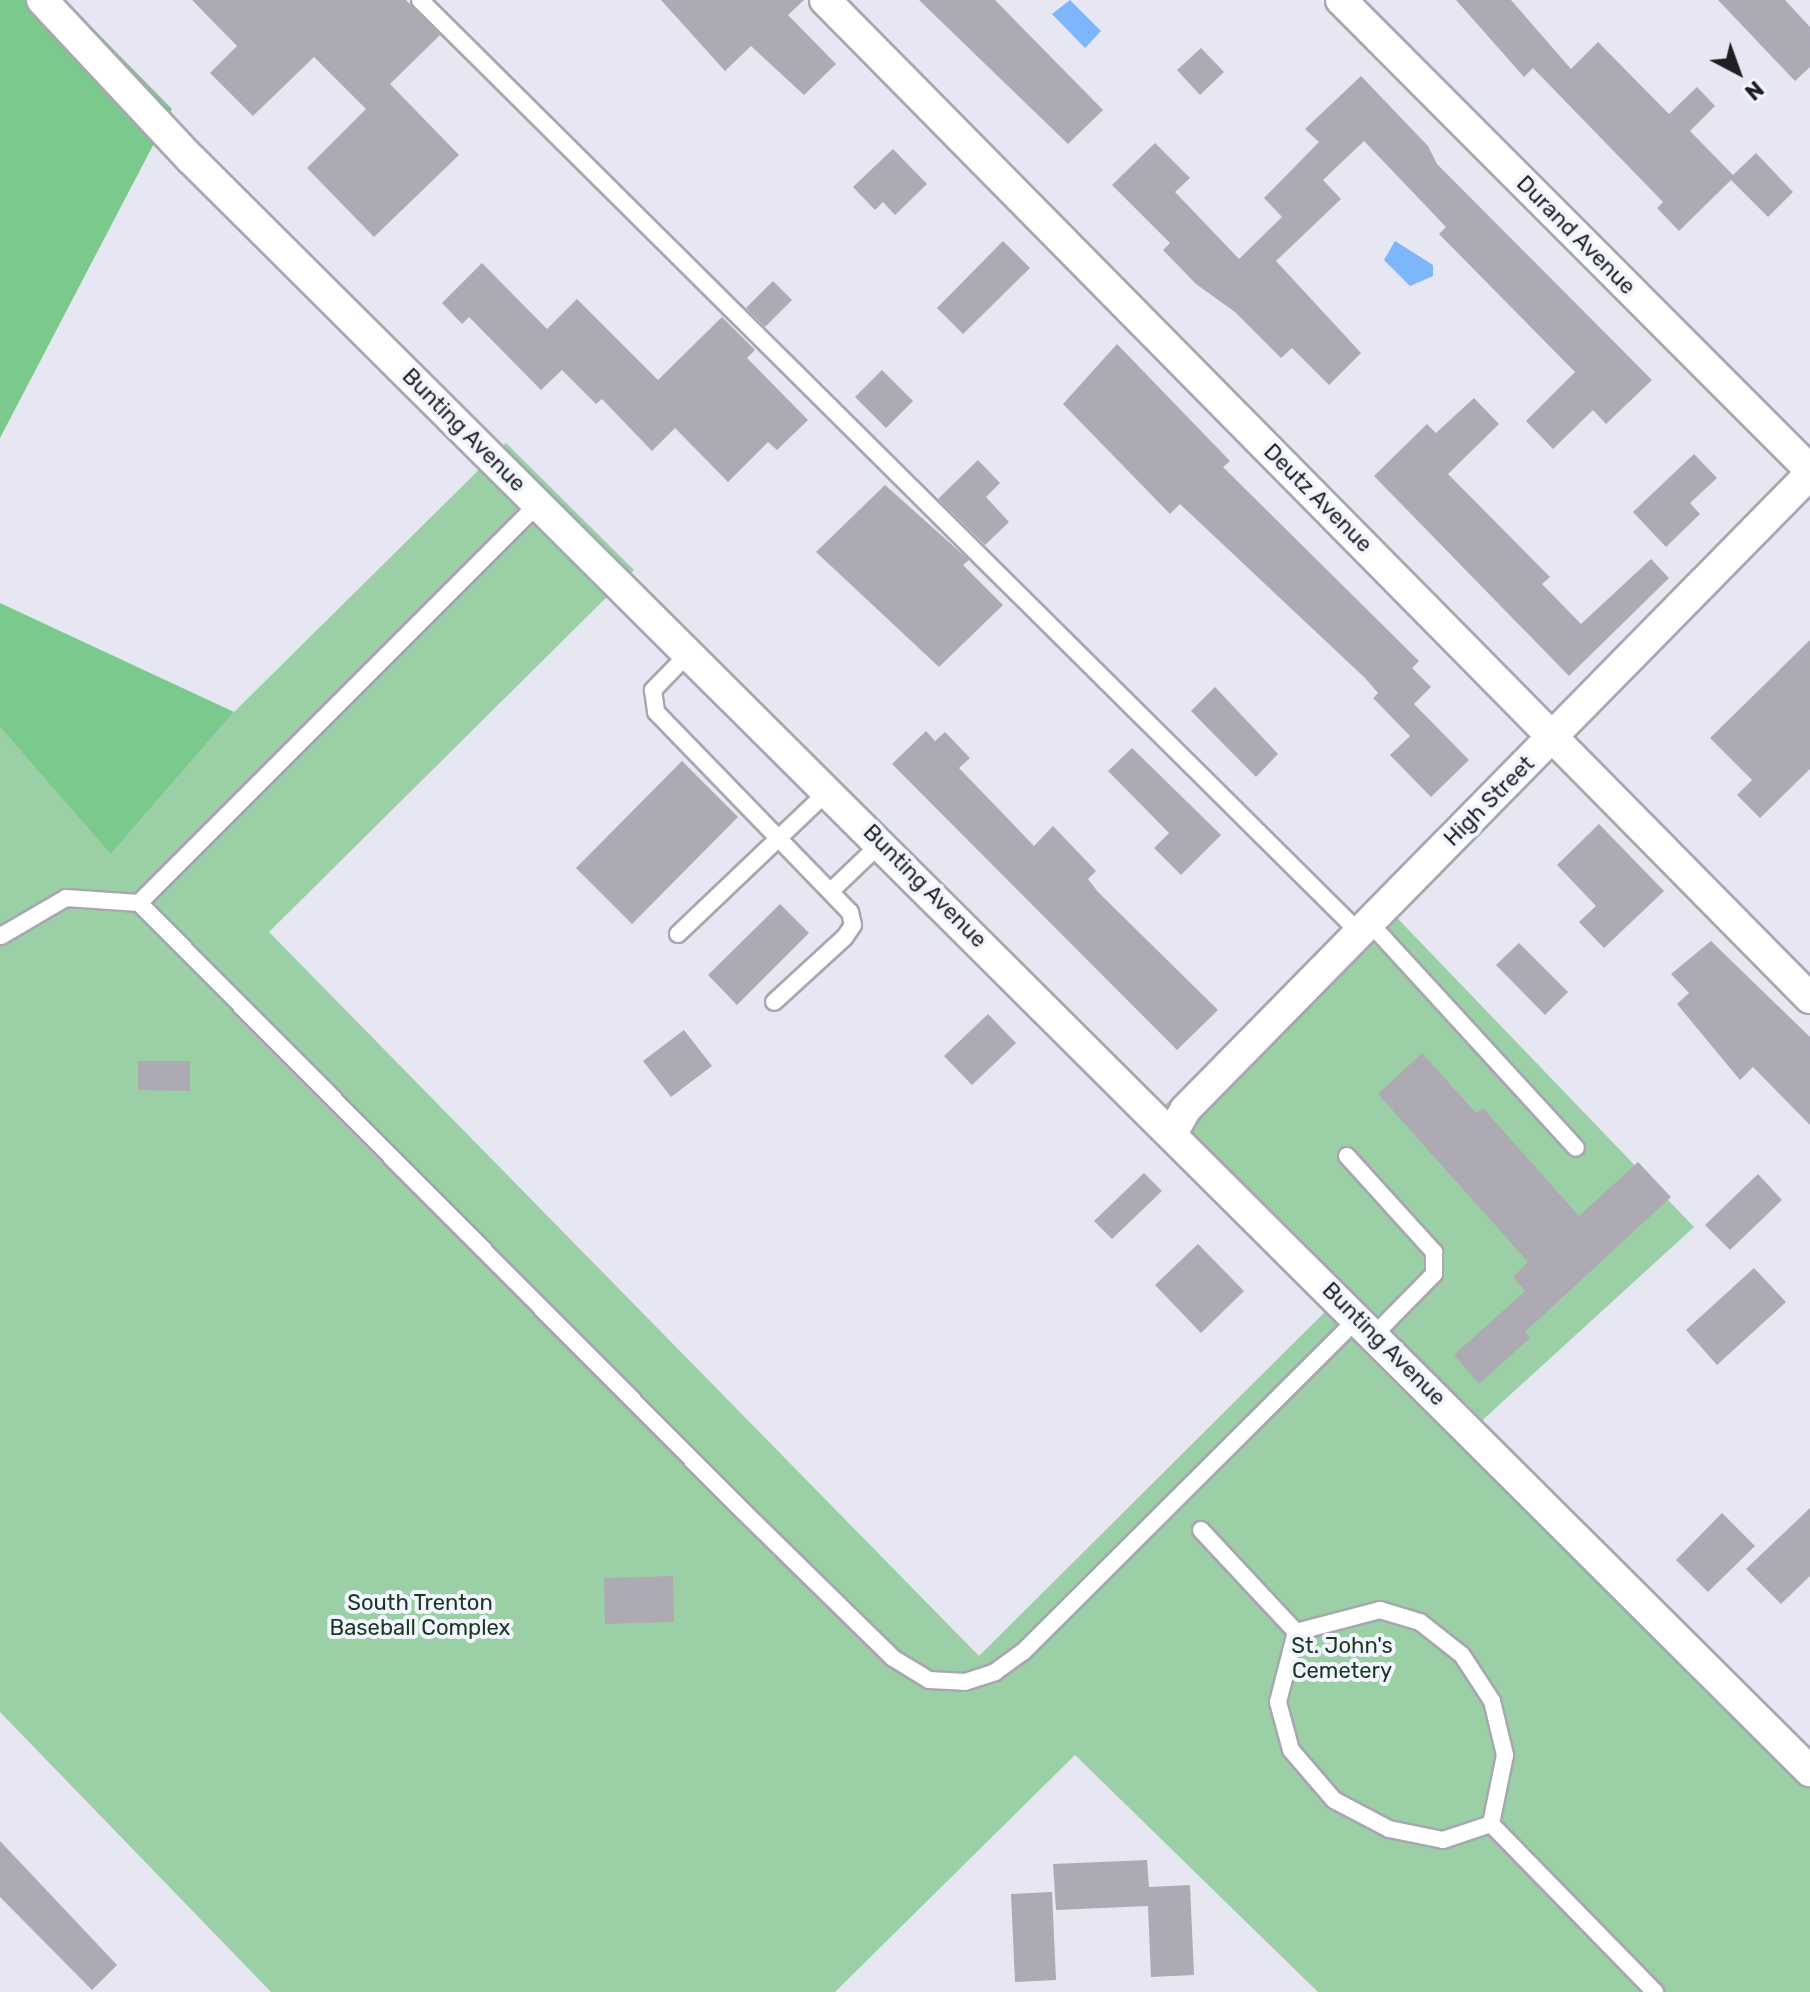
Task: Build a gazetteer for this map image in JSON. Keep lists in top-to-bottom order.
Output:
{
  "streets": {
    "street": [
      "Durand Avenue",
      "Bunting Avenue",
      "Deutz Avenue",
      "High Street"
    ]
  },
  "crossings": [
    ["Durand Avenue", "High Street"],
    ["Bunting Avenue", "High Street"],
    ["Deutz Avenue", "High Street"]
  ],
  "parks": ["South Trenton Baseball Complex", "St. John's Cemetery"],
  "north": "bottom right"
}
